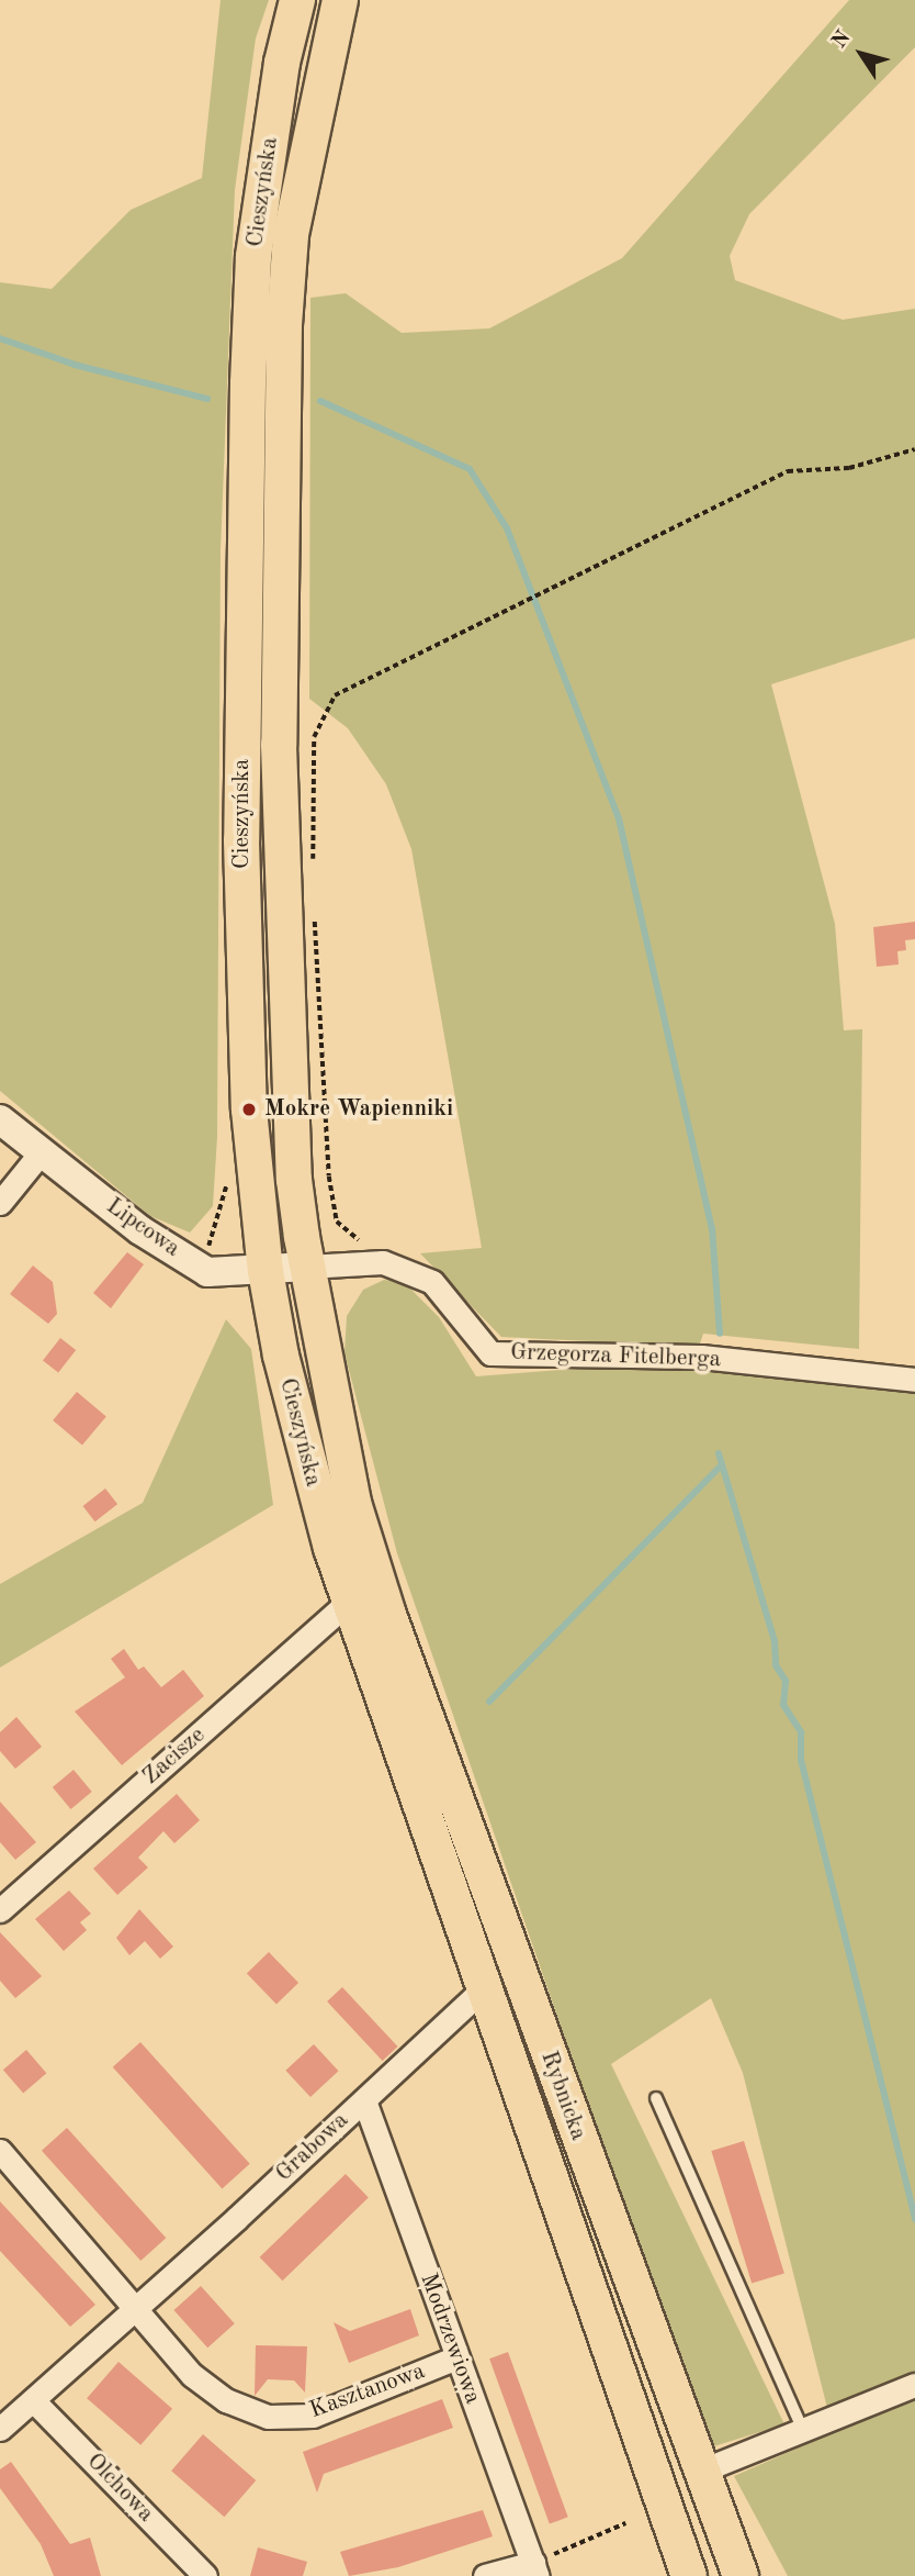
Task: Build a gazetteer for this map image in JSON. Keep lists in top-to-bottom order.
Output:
{
  "streets": {
    "main road": ["Cieszyńska", "Rybnicka"],
    "street": [
      "Lipcowa",
      "Grzegorza Fitelberga",
      "Zacisze",
      "Grabowa",
      "Modrzewiowa",
      "Kasztanowa",
      "Olchowa"
    ]
  },
  "crossings": [
    ["Cieszyńska", "Grzegorza Fitelberga"],
    ["Cieszyńska", "Zacisze"],
    ["Cieszyńska", "Rybnicka"],
    ["Zacisze", "Rybnicka"],
    ["Rybnicka", "Grabowa"],
    ["Grabowa", "Modrzewiowa"],
    ["Grabowa", "Kasztanowa"],
    ["Grabowa", "Olchowa"],
    ["Modrzewiowa", "Kasztanowa"]
  ],
  "places": ["Mokre Wapienniki"],
  "north": "top left"
}
